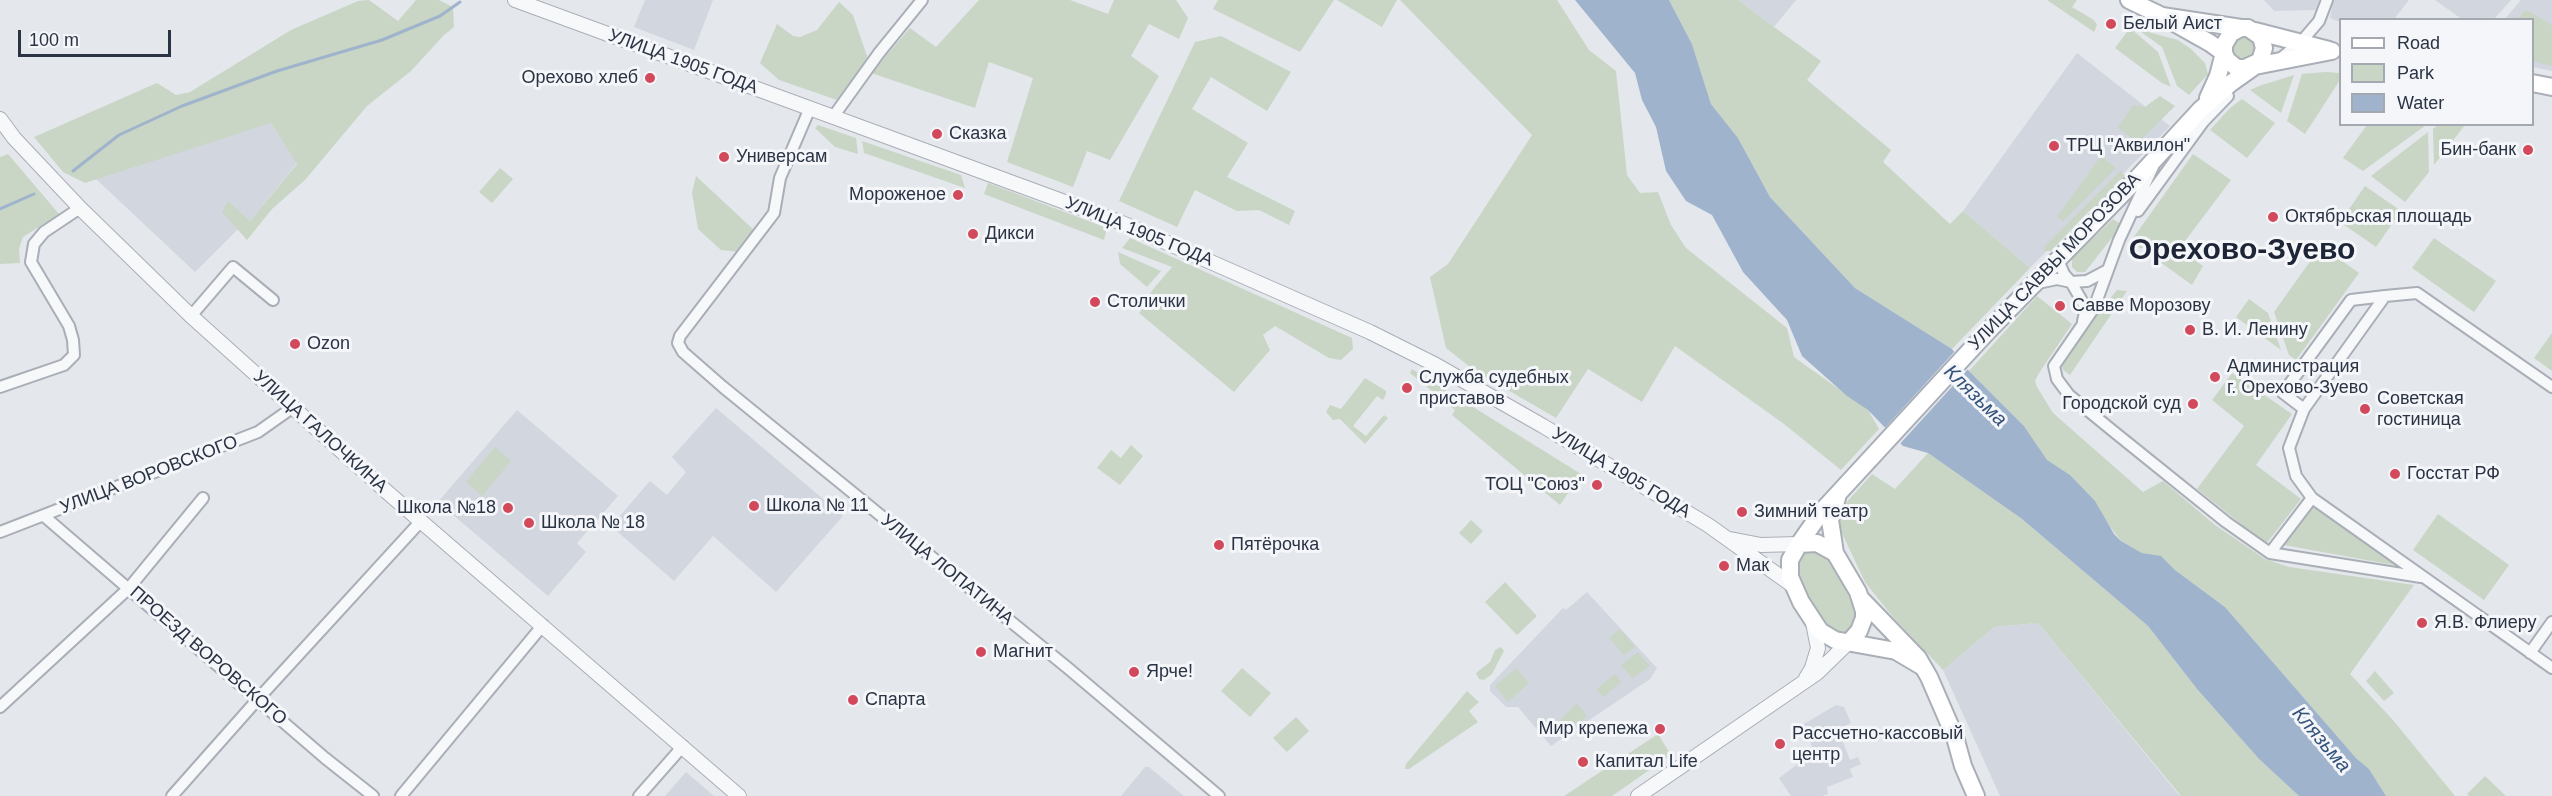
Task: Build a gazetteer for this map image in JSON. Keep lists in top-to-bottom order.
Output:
{
  "streets": {
    "main road": ["УЛИЦА САВВЫ МОРОЗОВА"],
    "street": [
      "УЛИЦА 1905 ГОДА",
      "УЛИЦА ГАЛОЧКИНА",
      "УЛИЦА ВОРОВСКОГО",
      "УЛИЦА ЛОПАТИНА",
      "ПРОЕЗД ВОРОВСКОГО"
    ]
  },
  "crossings": [
    ["УЛИЦА 1905 ГОДА", "УЛИЦА САВВЫ МОРОЗОВА"],
    ["УЛИЦА 1905 ГОДА", "УЛИЦА ЛОПАТИНА"],
    ["УЛИЦА ГАЛОЧКИНА", "УЛИЦА ВОРОВСКОГО"],
    ["УЛИЦА ВОРОВСКОГО", "ПРОЕЗД ВОРОВСКОГО"]
  ],
  "districts": ["Орехово-Зуево"],
  "water": ["Клязьма"],
  "places": [
    "Белый Аист",
    "Орехово хлеб",
    "Сказка",
    "ТРЦ \"Аквилон\"",
    "Бин-банк",
    "Универсам",
    "Мороженое",
    "Октябрьская площадь",
    "Дикси",
    "Столички",
    "Савве Морозову",
    "В. И. Ленину",
    "Ozon",
    "Администрация г. Орехово-Зуево",
    "Служба судебных приставов",
    "Городской суд",
    "Советская гостиница",
    "Госстат РФ",
    "ТОЦ \"Союз\"",
    "Школа № 11",
    "Школа №18",
    "Зимний театр",
    "Школа № 18",
    "Пятёрочка",
    "Мак",
    "Я.В. Флиеру",
    "Магнит",
    "Ярче!",
    "Спарта",
    "Мир крепежа",
    "Рассчетно-кассовый центр",
    "Капитал Life"
  ],
  "legend": ["Road", "Park", "Water"],
  "scale_bar": "100 m"
}
